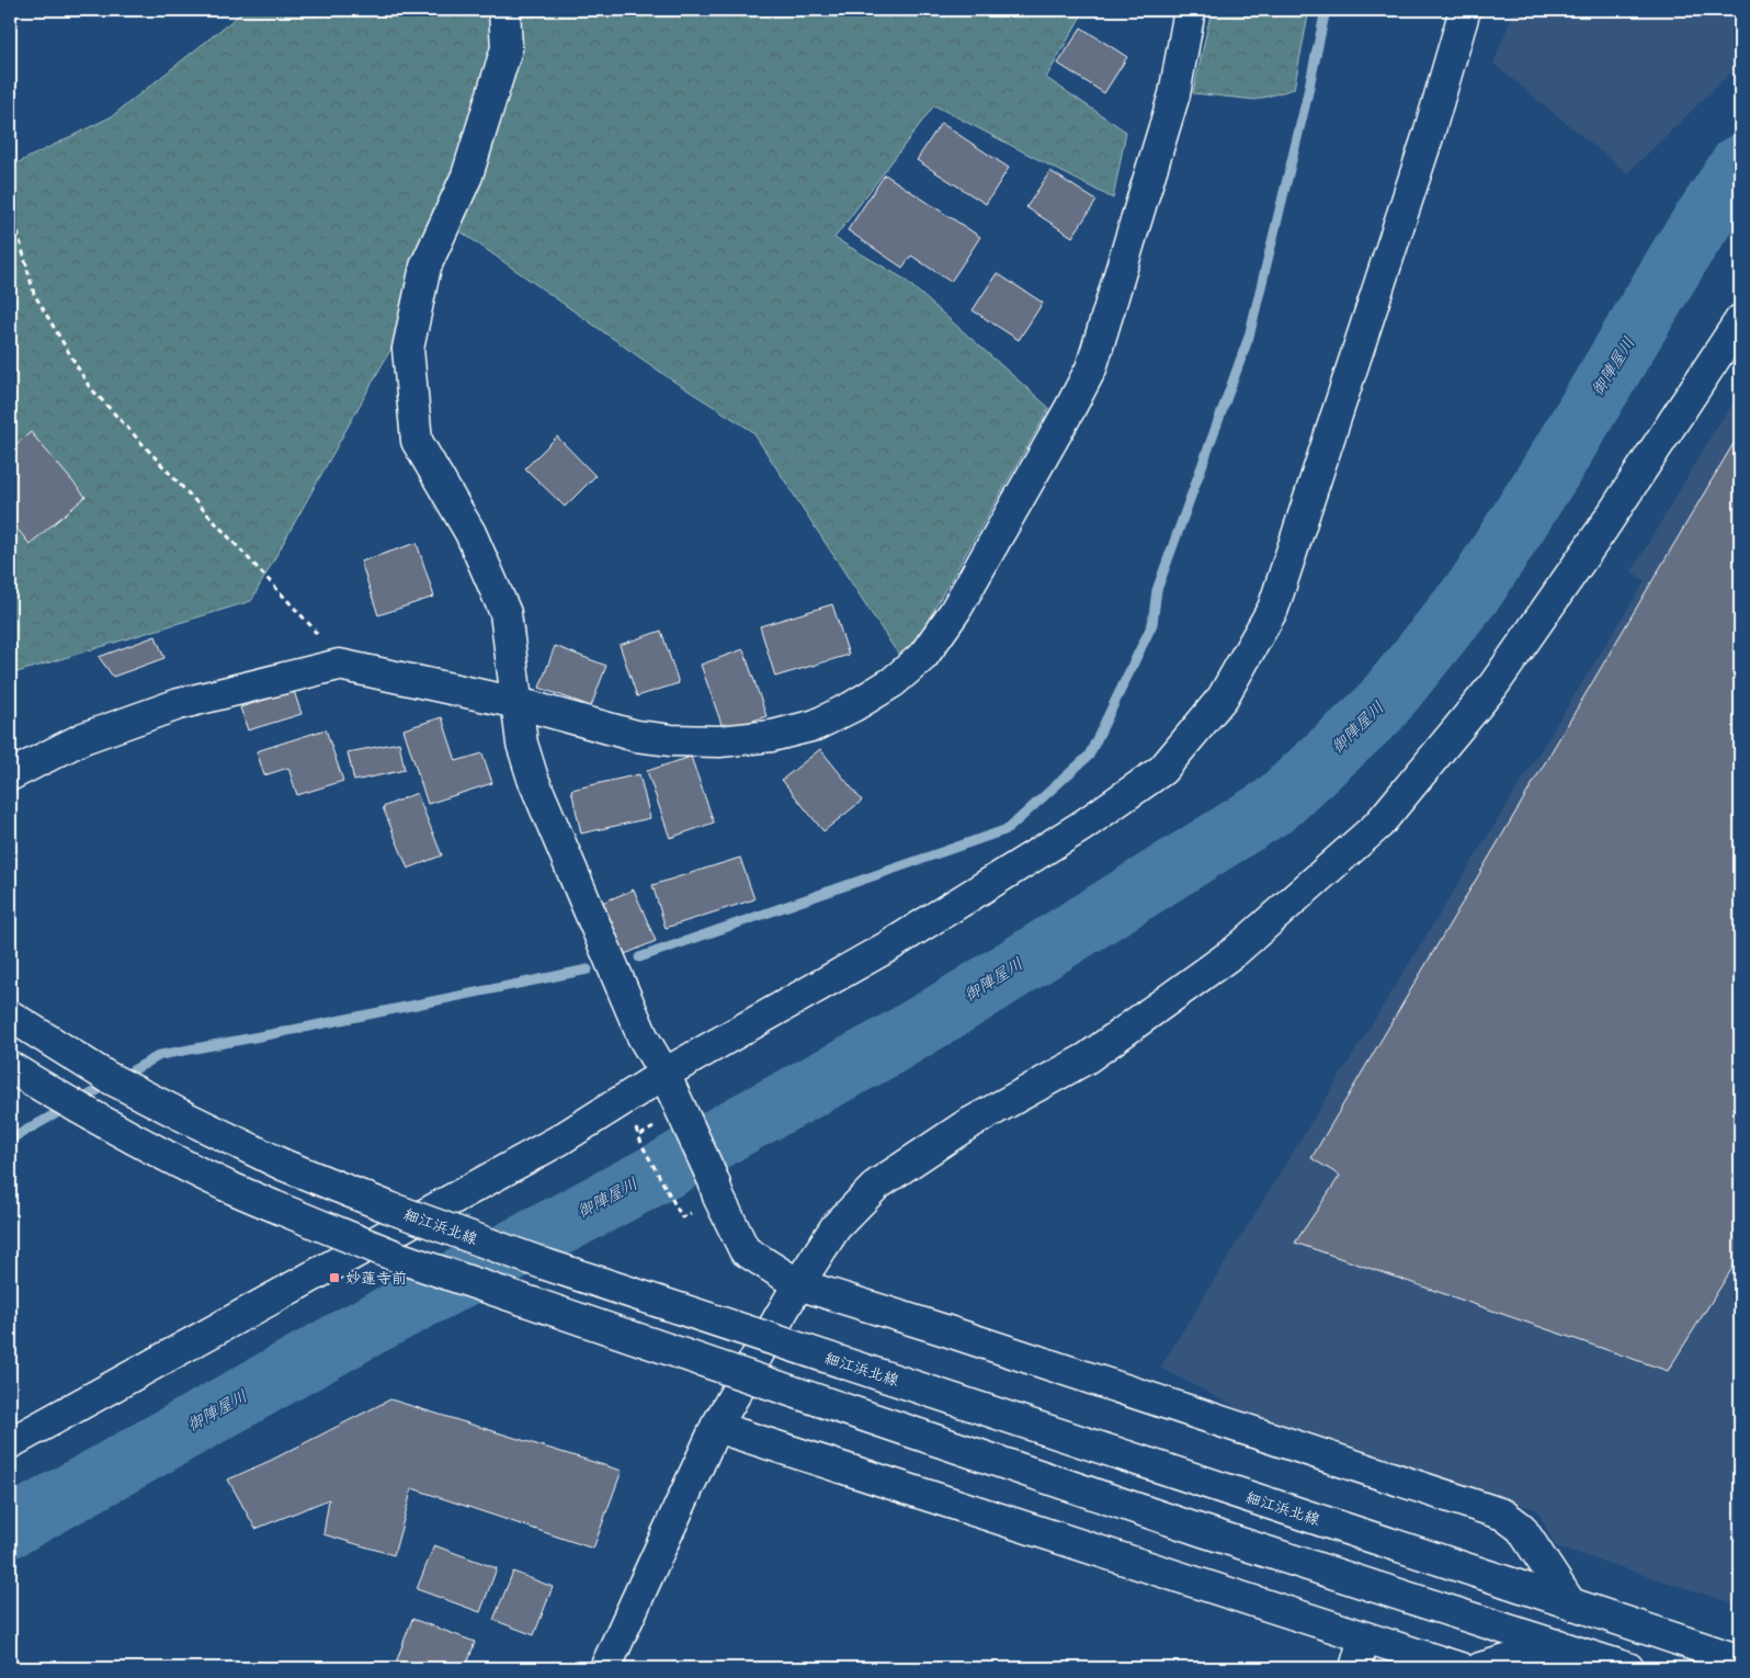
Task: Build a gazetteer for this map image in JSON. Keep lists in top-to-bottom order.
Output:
{
  "streets": {
    "street": ["細江浜北線"]
  },
  "water": ["御陣屋川"],
  "places": {
    "transit": ["妙蓮寺前"]
  }
}
